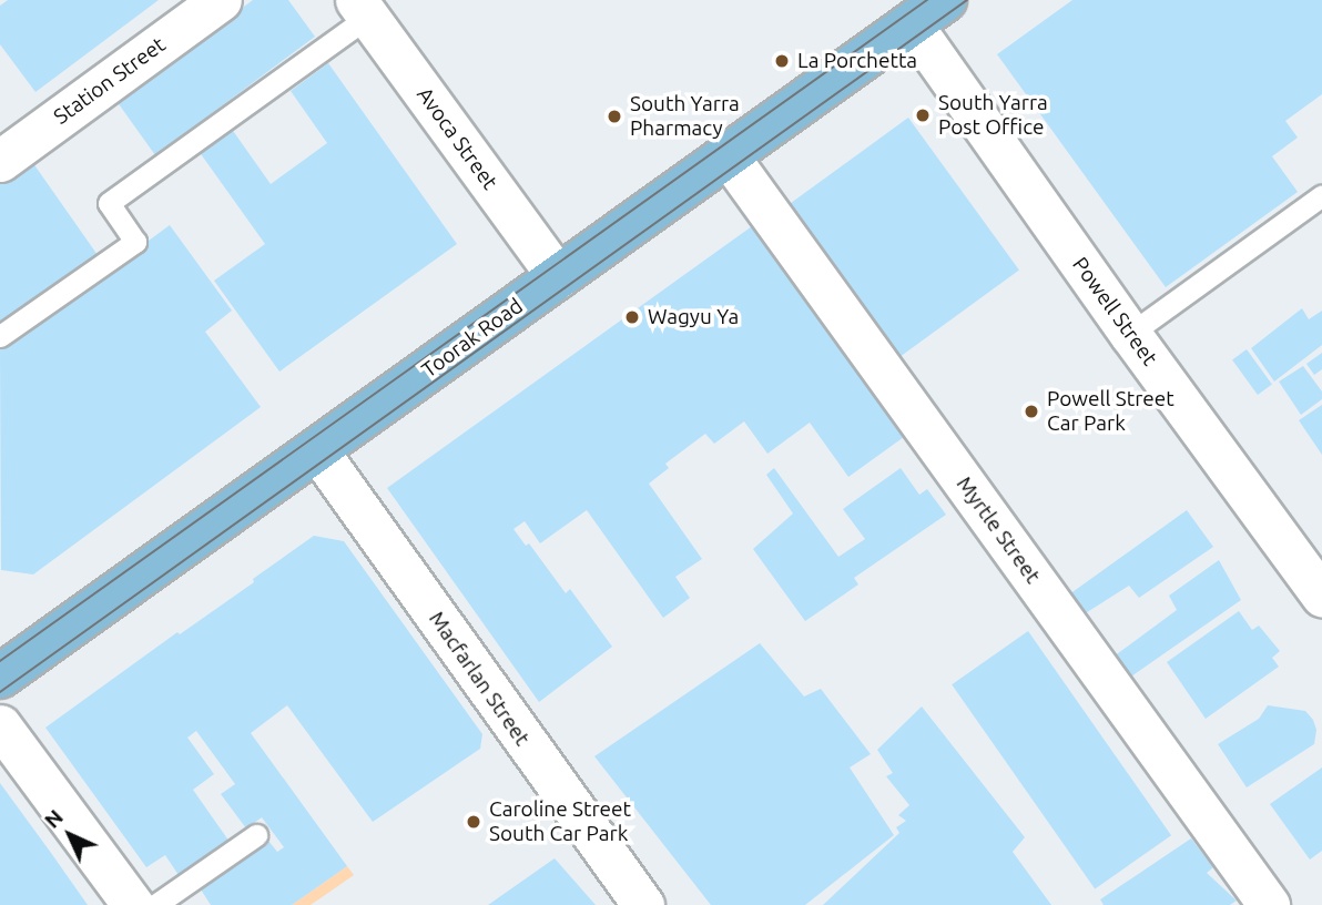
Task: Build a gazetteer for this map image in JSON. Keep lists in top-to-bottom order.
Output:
{
  "streets": {
    "main road": ["Toorak Road"],
    "street": [
      "Station Street",
      "Avoca Street",
      "Powell Street",
      "Myrtle Street",
      "Macfarlan Street"
    ]
  },
  "crossings": [
    ["Avoca Street", "Toorak Road"],
    ["Powell Street", "Toorak Road"],
    ["Toorak Road", "Myrtle Street"],
    ["Toorak Road", "Macfarlan Street"]
  ],
  "places": [
    "La Porchetta",
    "South Yarra Post Office",
    "South Yarra Pharmacy",
    "Wagyu Ya",
    "Powell Street Car Park",
    "Caroline Street South Car Park"
  ],
  "north": "top left"
}
